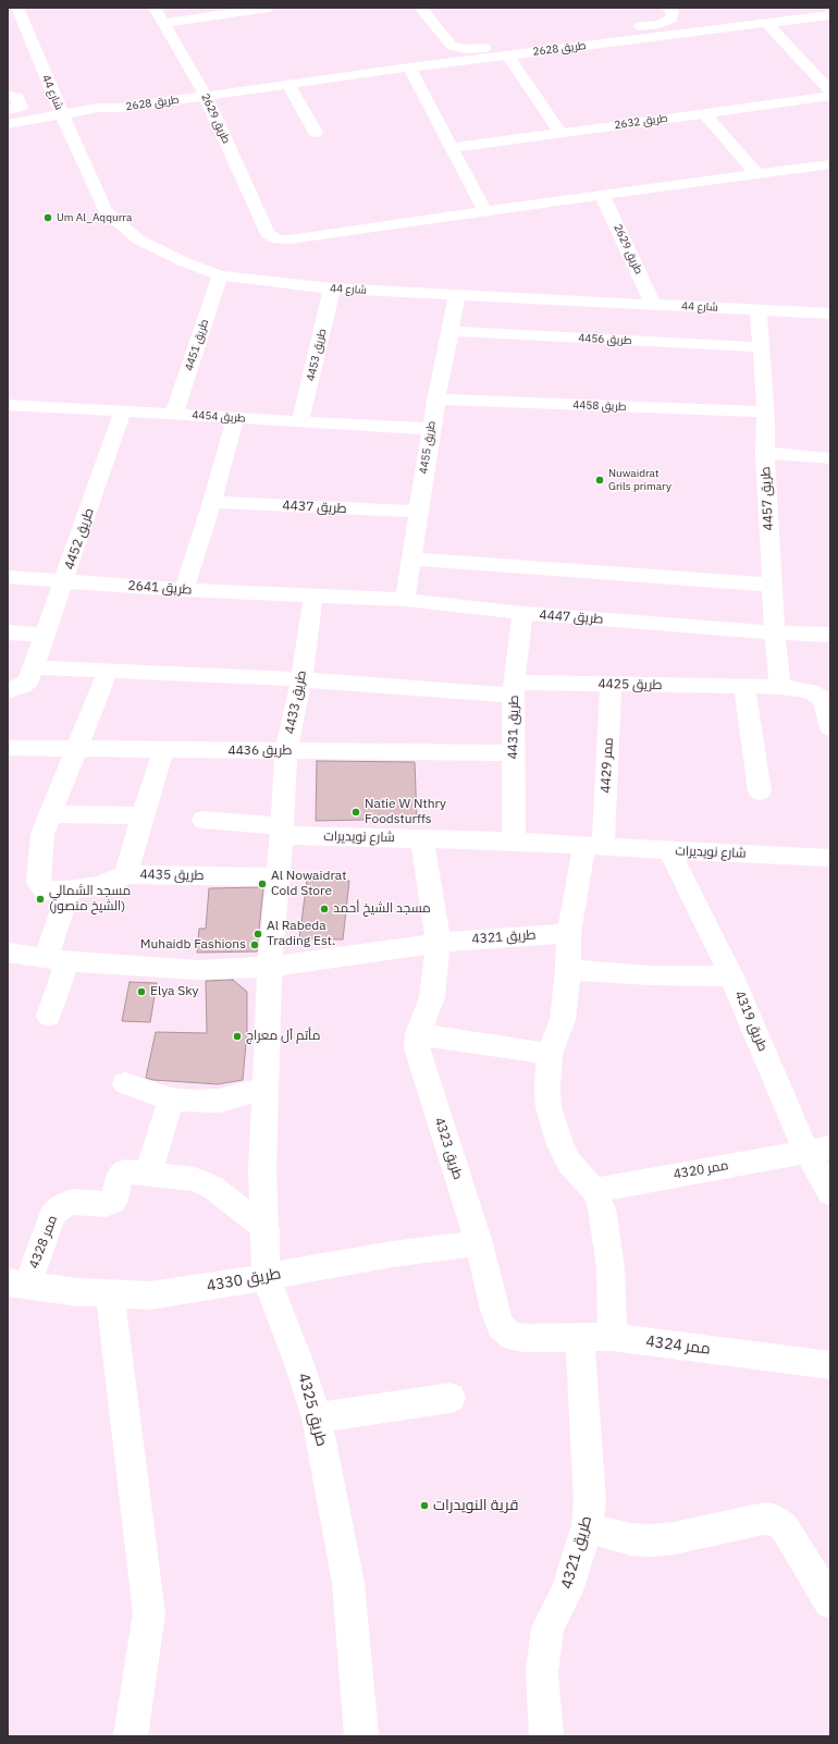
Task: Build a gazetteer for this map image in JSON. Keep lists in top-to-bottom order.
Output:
{
  "streets": {
    "street": [
      "طريق 2628",
      "شارع 44",
      "طريق 2629",
      "طريق 2632",
      "طريق 4456",
      "طريق 4451",
      "طريق 4453",
      "طريق 4458",
      "طريق 4454",
      "طريق 4455",
      "طريق 4457",
      "طريق 4437",
      "طريق 4452",
      "طريق 2641",
      "طريق 4447",
      "طريق 4425",
      "طريق 4433",
      "طريق 4431",
      "طريق 4436",
      "ممر 4429",
      "شارع نويديرات",
      "طريق 4435",
      "طريق 4321",
      "طريق 4319",
      "طريق 4323",
      "ممر 4320",
      "ممر 4328",
      "طريق 4330",
      "ممر 4324",
      "طريق 4325"
    ]
  },
  "crossings": [
    ["طريق 2628", "شارع 44"],
    ["طريق 2628", "طريق 2629"],
    ["شارع 44", "طريق 2629"],
    ["شارع 44", "طريق 4451"],
    ["شارع 44", "طريق 4453"],
    ["شارع 44", "طريق 4455"],
    ["شارع 44", "طريق 4457"],
    ["طريق 4456", "طريق 4455"],
    ["طريق 4456", "طريق 4457"],
    ["طريق 4451", "طريق 4454"],
    ["طريق 4453", "طريق 4454"],
    ["طريق 4458", "طريق 4455"],
    ["طريق 4458", "طريق 4457"],
    ["طريق 4454", "طريق 4455"],
    ["طريق 4454", "طريق 4452"],
    ["طريق 4455", "طريق 4437"],
    ["طريق 4455", "طريق 4447"],
    ["طريق 4457", "طريق 4447"],
    ["طريق 4457", "طريق 4425"],
    ["طريق 4452", "طريق 2641"],
    ["طريق 4452", "طريق 4425"],
    ["طريق 2641", "طريق 4447"],
    ["طريق 2641", "طريق 4433"],
    ["طريق 4447", "طريق 4433"],
    ["طريق 4447", "طريق 4431"],
    ["طريق 4425", "طريق 4433"],
    ["طريق 4425", "طريق 4431"],
    ["طريق 4425", "ممر 4429"],
    ["طريق 4425", "طريق 4435"],
    ["طريق 4433", "طريق 4436"],
    ["طريق 4433", "شارع نويديرات"],
    ["طريق 4431", "طريق 4436"],
    ["طريق 4431", "شارع نويديرات"],
    ["طريق 4436", "طريق 4435"],
    ["ممر 4429", "شارع نويديرات"],
    ["شارع نويديرات", "طريق 4319"],
    ["شارع نويديرات", "طريق 4323"],
    ["طريق 4321", "طريق 4323"],
    ["طريق 4321", "ممر 4324"],
    ["طريق 4319", "ممر 4320"],
    ["طريق 4323", "طريق 4330"],
    ["طريق 4323", "ممر 4324"],
    ["ممر 4328", "طريق 4330"],
    ["ممر 4328", "طريق 4325"],
    ["طريق 4330", "طريق 4325"]
  ],
  "places": [
    "Um Al_Aqqurra",
    "Nuwaidrat Grils primary",
    "Natie W Nthry Foodsturffs",
    "Al Nowaidrat Cold Store",
    "مسجد الشمالي (الشيخ منصور)",
    "مسجد الشيخ أحمد",
    "Al Rabeda Trading Est.",
    "Muhaidb Fashions",
    "Elya Sky",
    "مأتم آل معراج",
    "قرية النويدرات"
  ]
}
